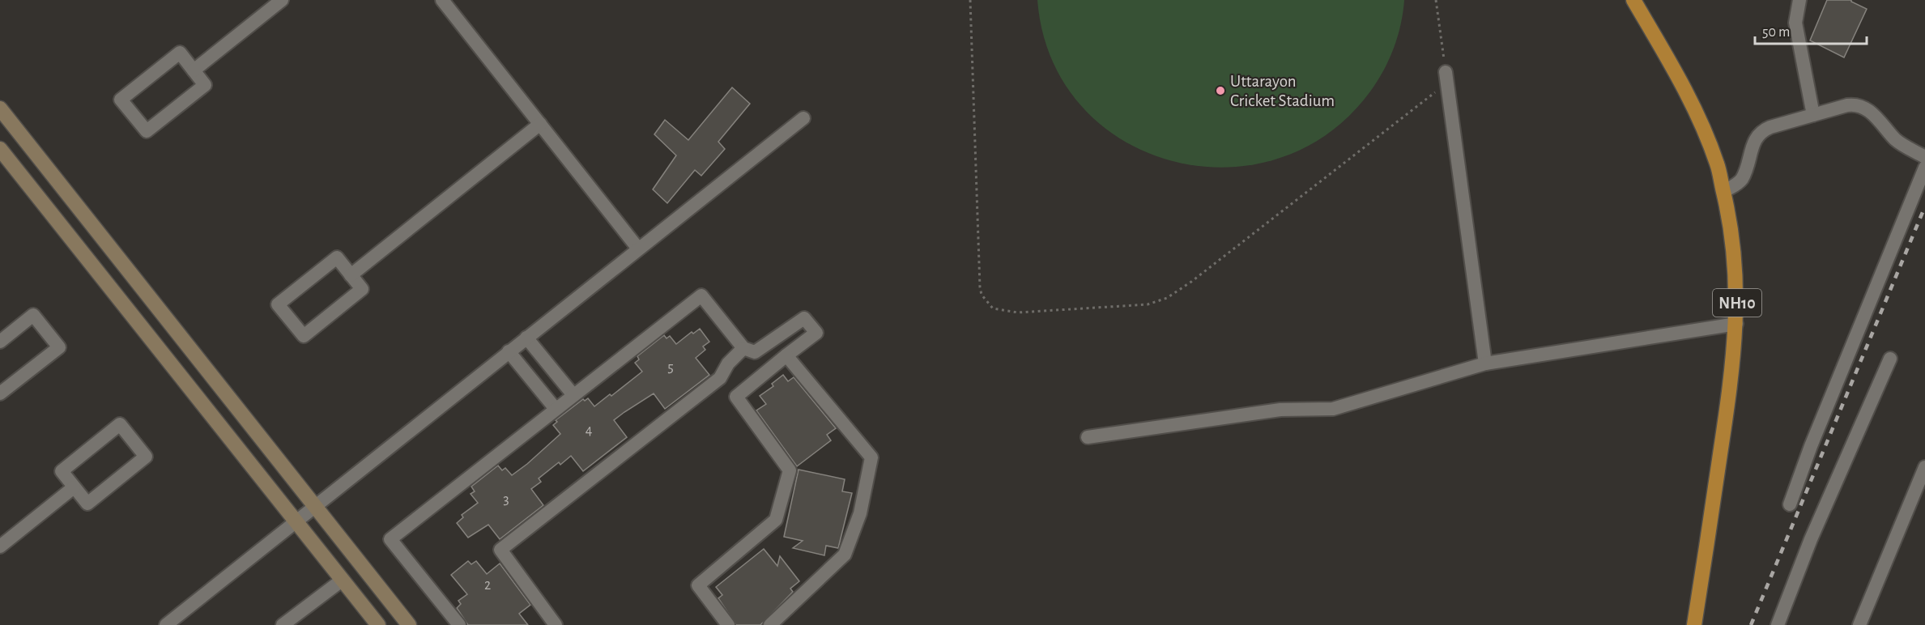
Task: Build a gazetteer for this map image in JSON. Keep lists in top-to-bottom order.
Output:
{
  "streets": {
    "highway": ["NH10"]
  },
  "places": ["Uttarayon Cricket Stadium"],
  "house_numbers": [
    "5",
    "4",
    "3",
    "2"
  ],
  "scale_bar": "50 m"
}
